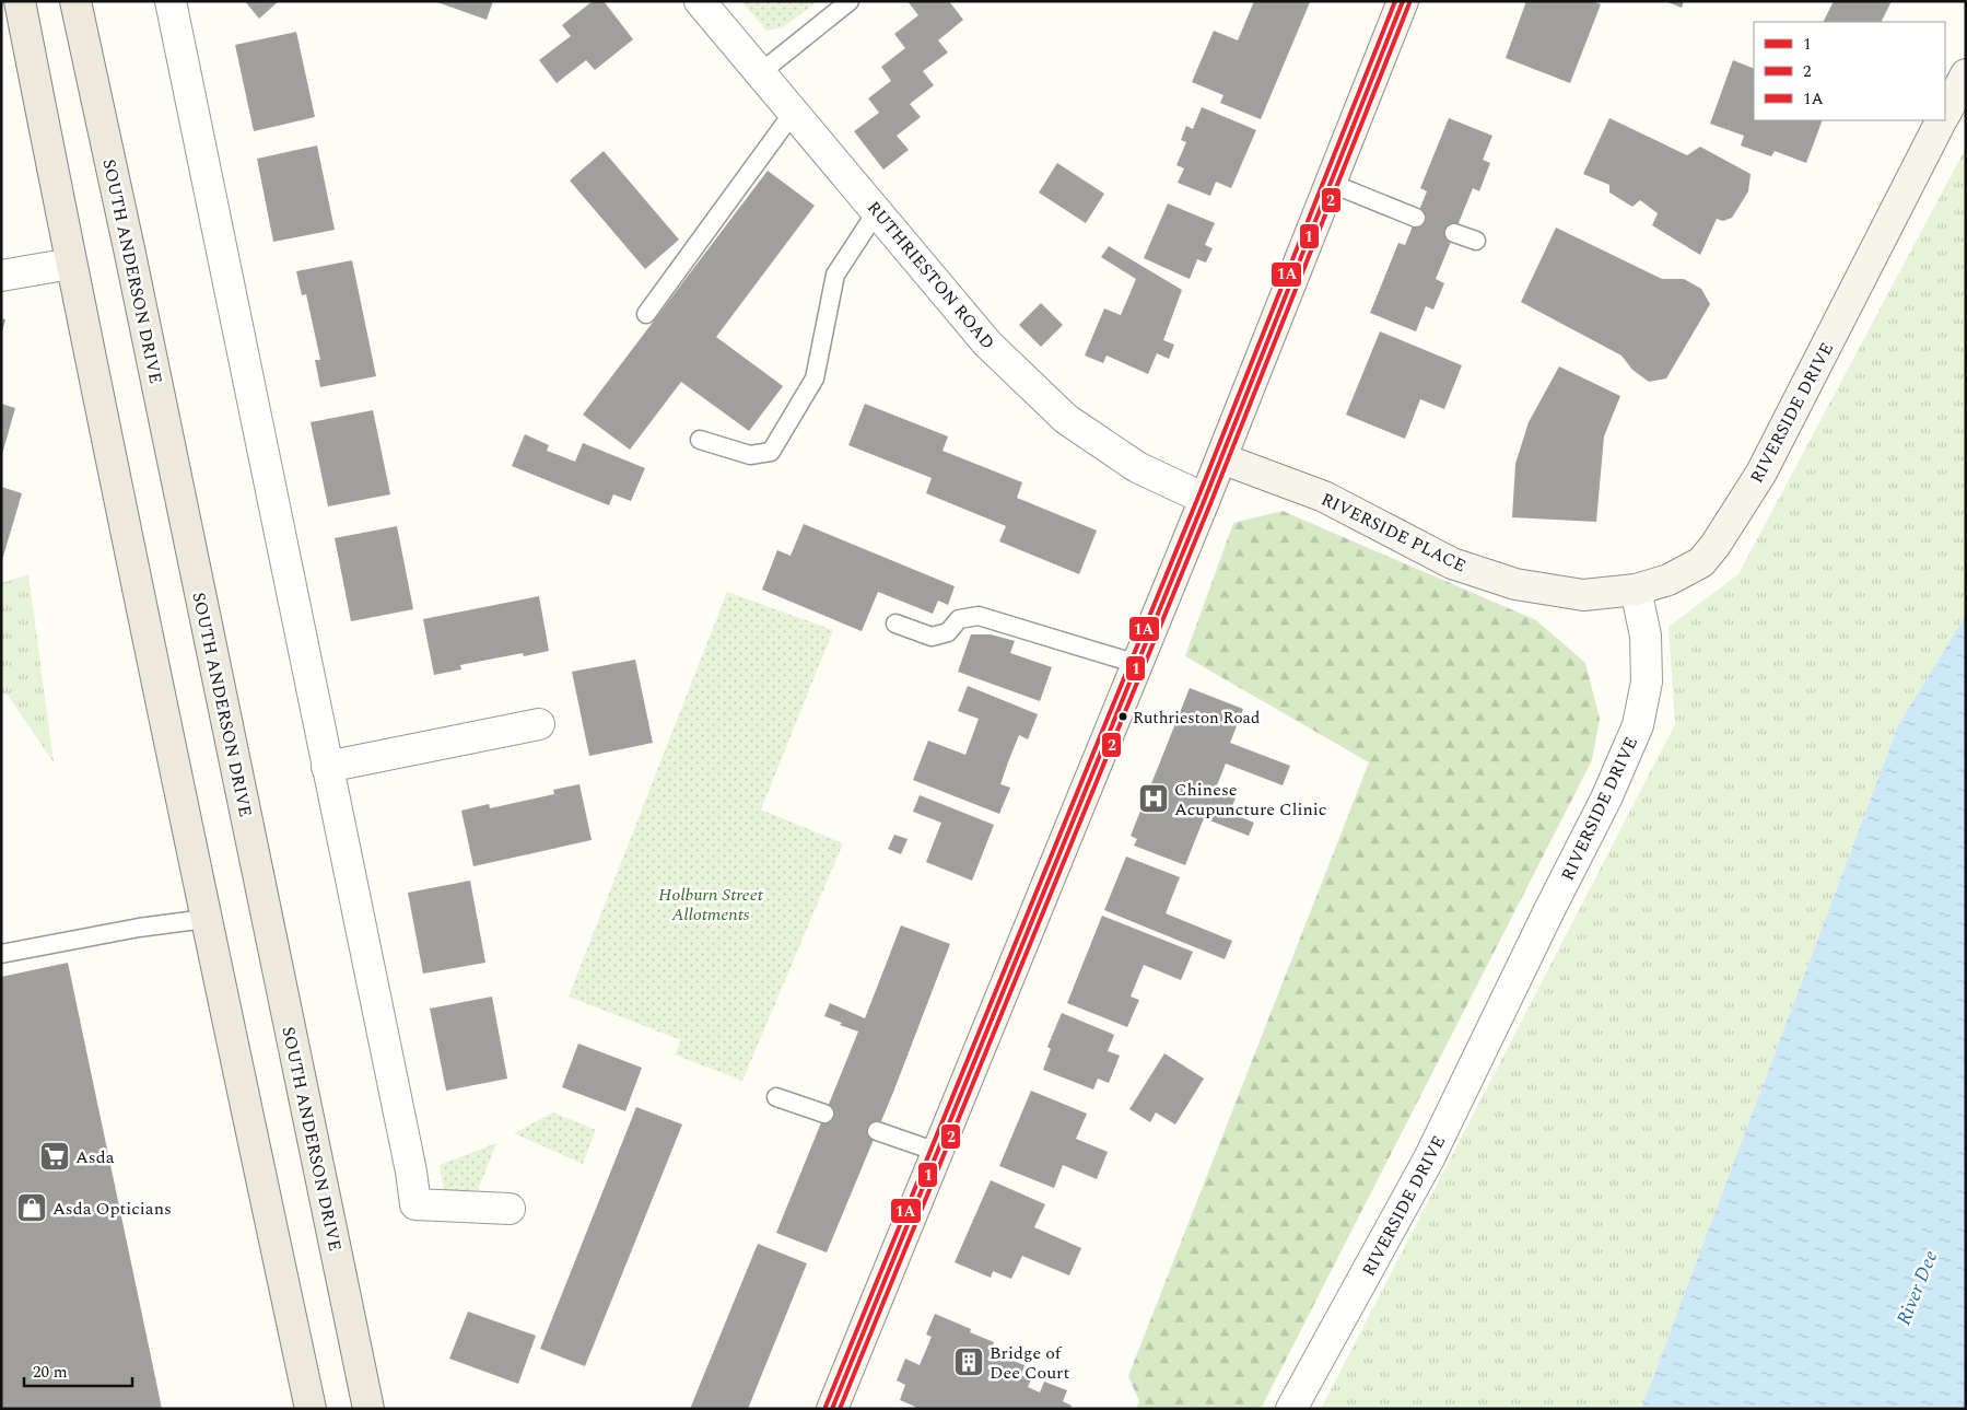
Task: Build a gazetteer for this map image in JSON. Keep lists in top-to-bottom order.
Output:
{
  "streets": {
    "main road": ["SOUTH ANDERSON DRIVE"],
    "street": ["RUTHRIESTON ROAD", "RIVERSIDE DRIVE", "RIVERSIDE PLACE"]
  },
  "crossings": [
    ["RIVERSIDE DRIVE", "RIVERSIDE PLACE"]
  ],
  "water": ["River Dee"],
  "parks": ["Holburn Street Allotments"],
  "places": {
    "other": ["Ruthrieston Road"],
    "hospital": ["Chinese Acupuncture Clinic"],
    "supermarket": ["Asda"],
    "shop": ["Asda Opticians"],
    "building": ["Bridge of Dee Court"]
  },
  "lines": ["transit line 1", "transit line 1A", "transit line 2"],
  "legend": ["1", "2", "1A"],
  "scale_bar": "20 m"
}
